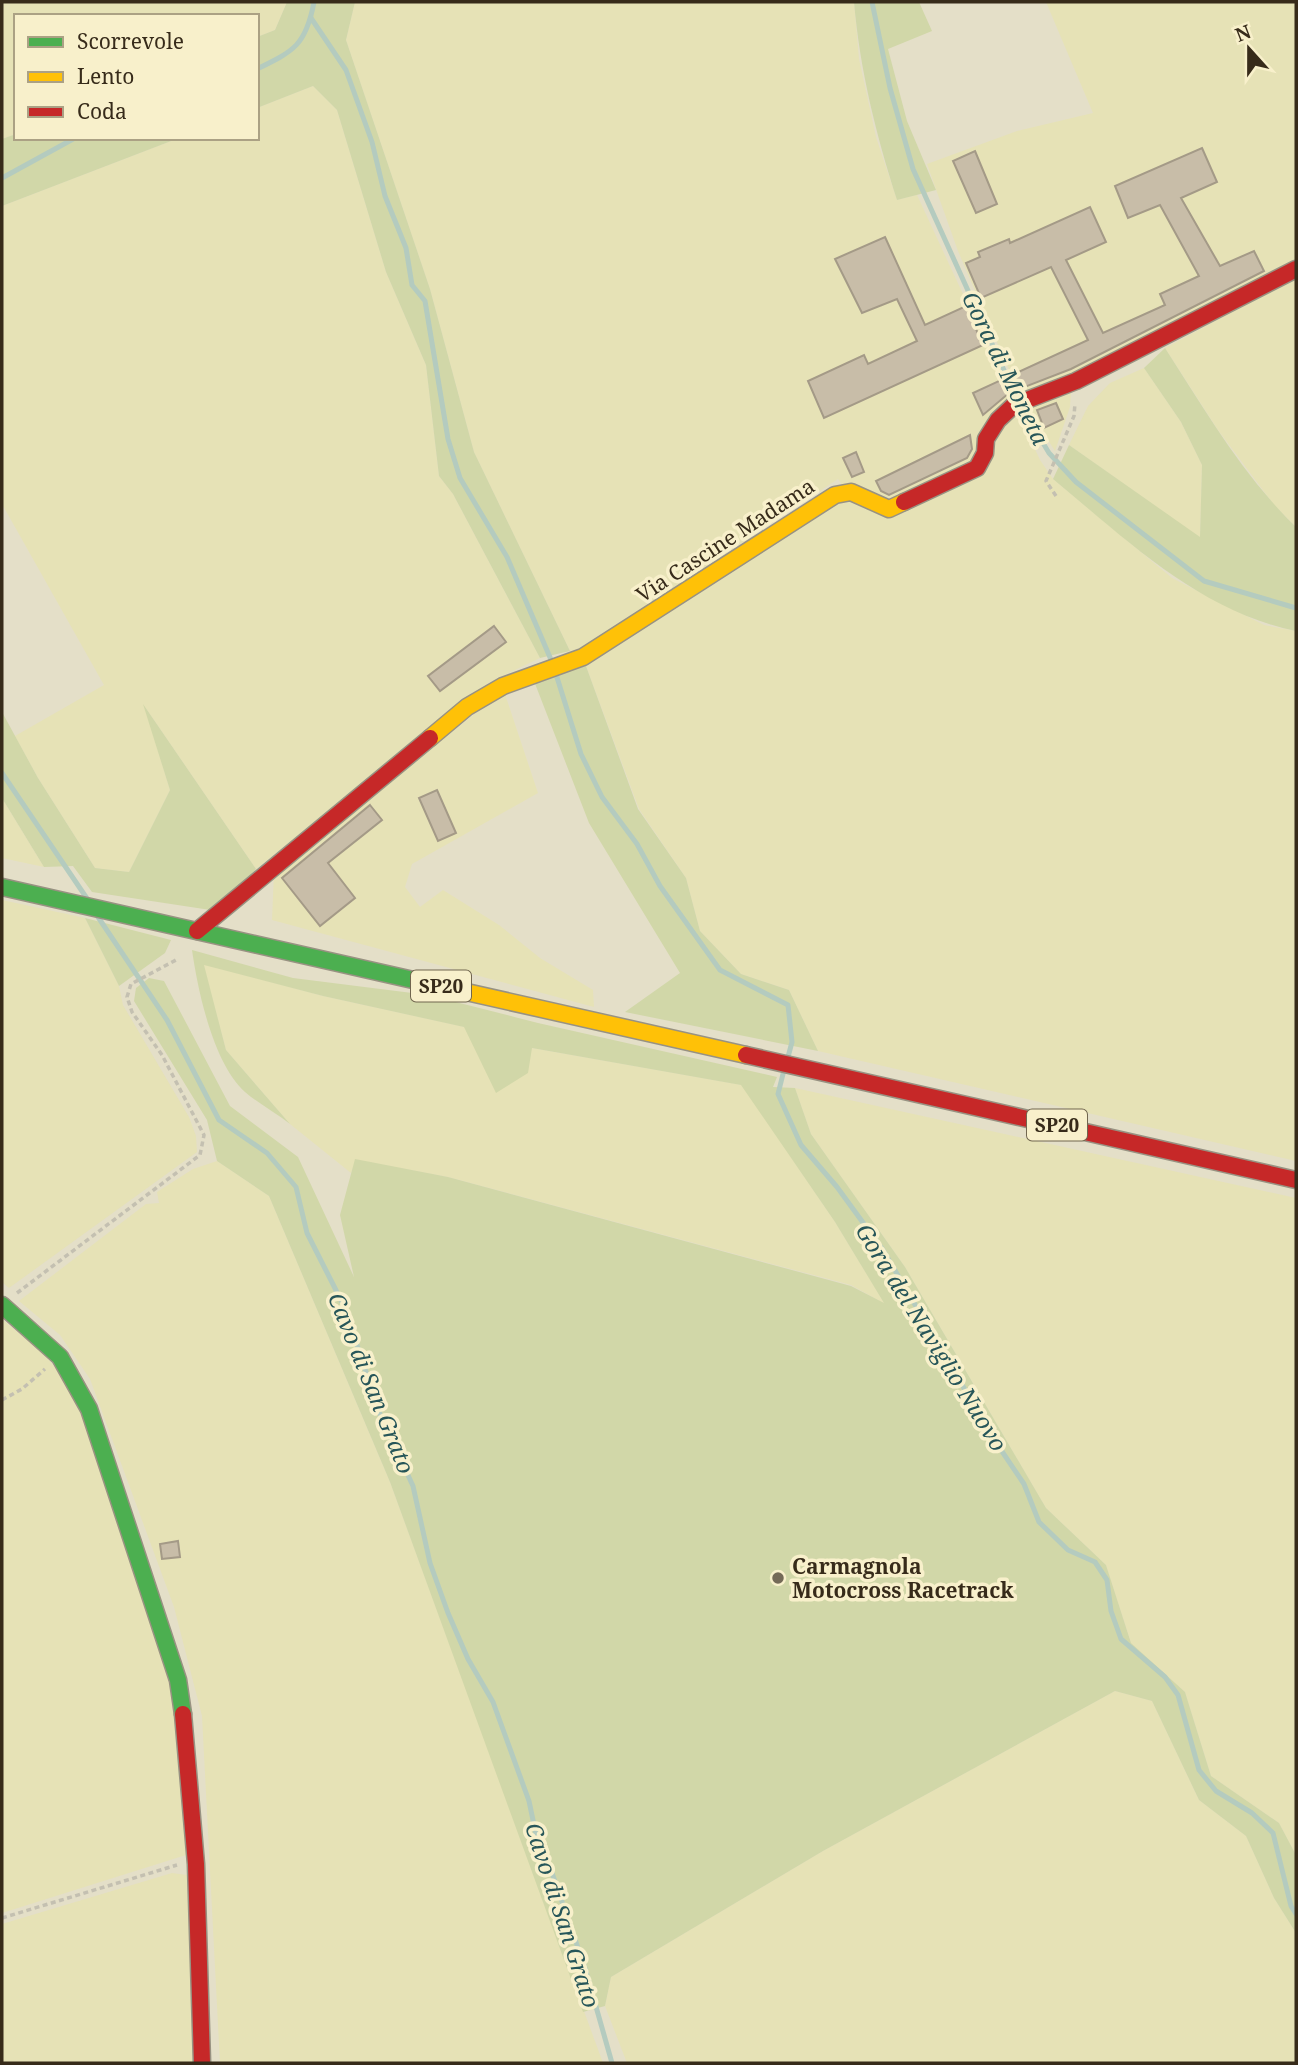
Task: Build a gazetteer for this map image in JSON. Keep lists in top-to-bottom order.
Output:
{
  "streets": {
    "street": ["Via Cascine Madama", "SP20"]
  },
  "crossings": [
    ["Via Cascine Madama", "SP20"]
  ],
  "water": ["Gora di Moneta", "Gora del Naviglio Nuovo", "Cavo di San Grato"],
  "places": ["Carmagnola Motocross Racetrack"],
  "legend": ["Scorrevole", "Lento", "Coda"],
  "north": "top"
}
